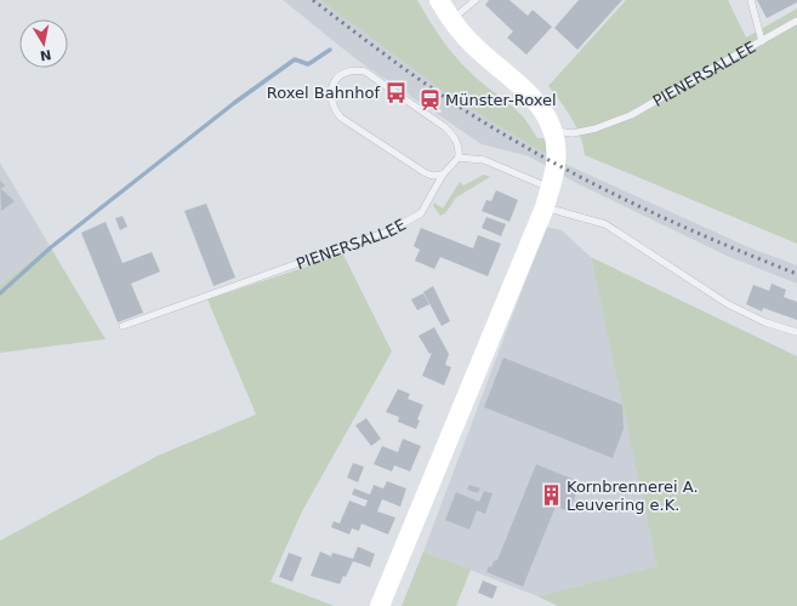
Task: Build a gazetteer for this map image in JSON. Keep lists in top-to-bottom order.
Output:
{
  "streets": {
    "lane": ["PIENERSALLEE"]
  },
  "places": {
    "bus stop": ["Roxel Bahnhof"],
    "station": ["Münster-Roxel"],
    "building": ["Kornbrennerei A. Leuvering e.K."]
  },
  "north": "bottom"
}
